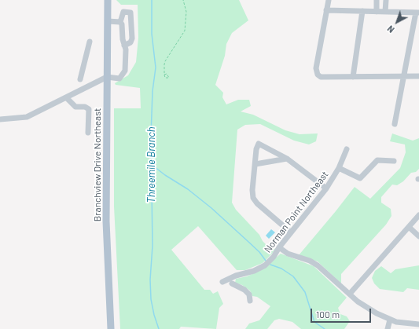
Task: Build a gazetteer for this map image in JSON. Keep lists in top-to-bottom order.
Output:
{
  "streets": {
    "main road": ["Branchview Drive Northeast"],
    "street": ["Norman Point Northeast"]
  },
  "water": ["Threemile Branch"],
  "scale_bar": "100 m",
  "north": "bottom left"
}
